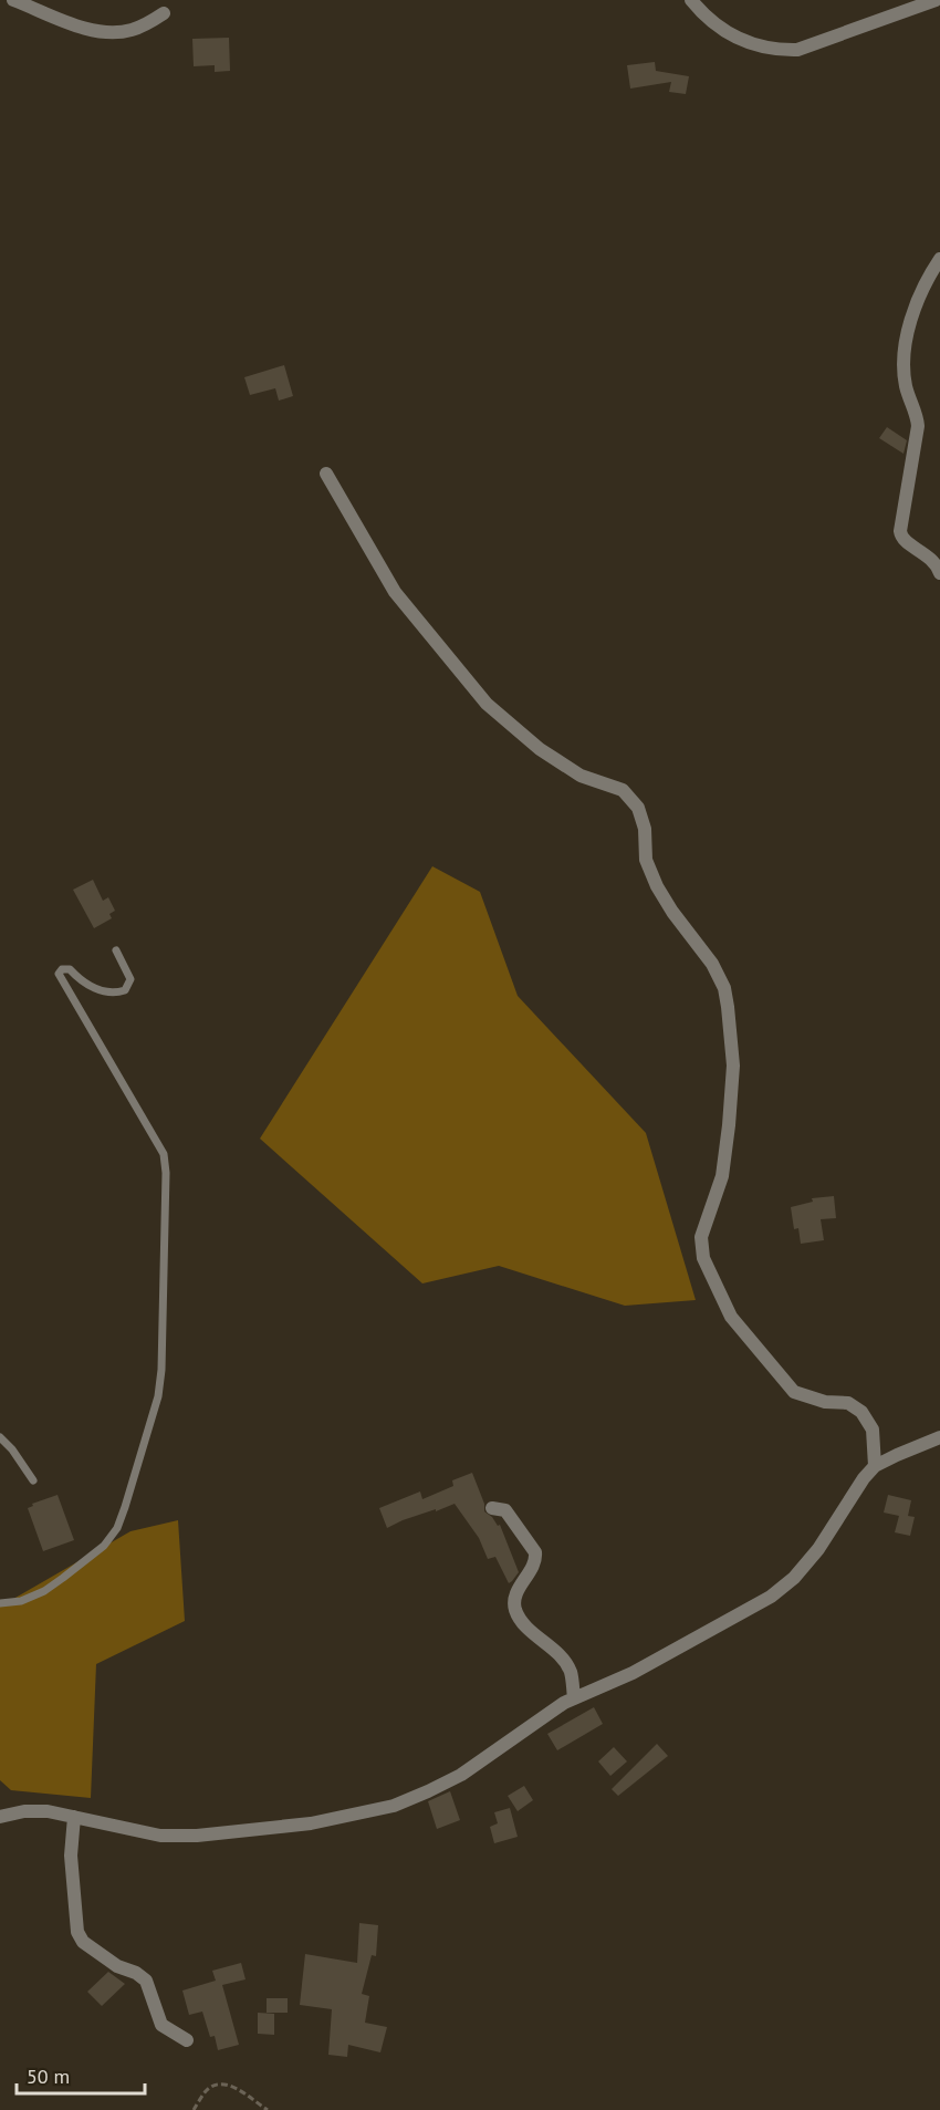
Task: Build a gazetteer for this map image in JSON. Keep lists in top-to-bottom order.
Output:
{
  "scale_bar": "50 m"
}
